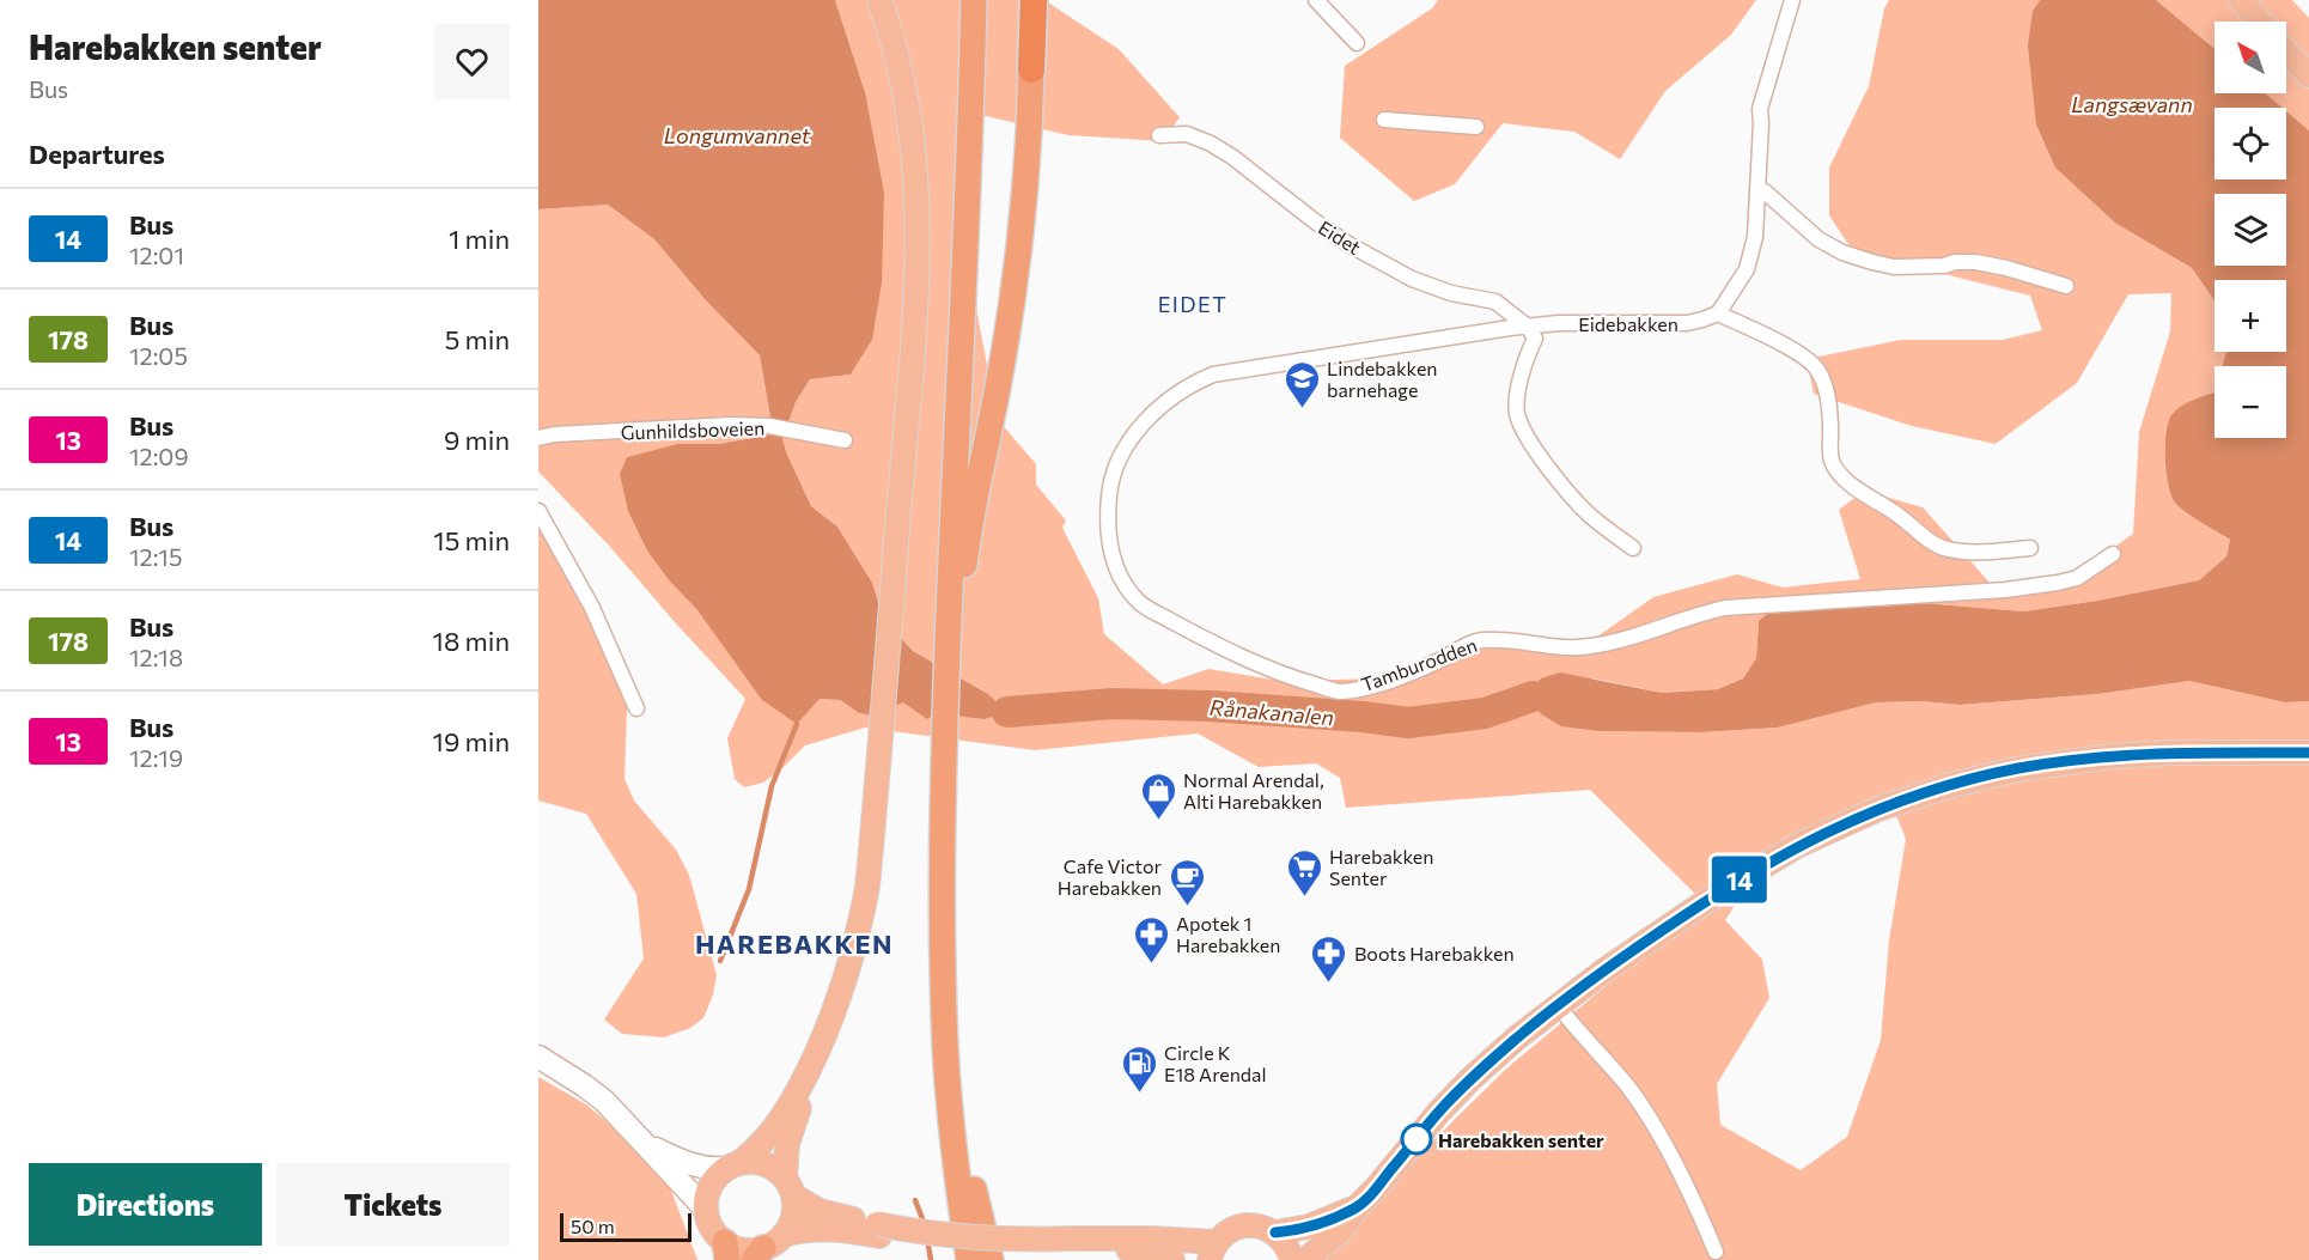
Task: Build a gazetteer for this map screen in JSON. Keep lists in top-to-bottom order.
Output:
{
  "streets": {
    "street": [
      "Eidet",
      "Eidebakken",
      "Gunhildsboveien",
      "Tamburodden"
    ]
  },
  "crossings": [
    ["Eidet", "Eidebakken"],
    ["Eidebakken", "Tamburodden"]
  ],
  "districts": ["EIDET", "HAREBAKKEN"],
  "water": ["Langsævann", "Longumvannet", "Rånakanalen"],
  "places": {
    "school or university": ["Lindebakken barnehage"],
    "shop": ["Normal Arendal, Alti Harebakken"],
    "supermarket": ["Harebakken Senter"],
    "cafe": ["Cafe Victor Harebakken"],
    "pharmacy": ["Apotek 1 Harebakken", "Boots Harebakken"],
    "fuel station": ["Circle K E18 Arendal"],
    "other": ["Harebakken senter"]
  },
  "lines": ["bus line 14"],
  "scale_bar": "50 m",
  "north": "top left",
  "page": {
    "heading": [
      ["Harebakken senter", "Bus"],
      "Departures"
    ],
    "on_map": "14",
    "map_buttons": ["+", "−"],
    "list": [
      {
        "mark": "14",
        "name": "Bus",
        "note": "12:01",
        "value": "1 min"
      },
      {
        "mark": "178",
        "name": "Bus",
        "note": "12:05",
        "value": "5 min"
      },
      {
        "mark": "13",
        "name": "Bus",
        "note": "12:09",
        "value": "9 min"
      },
      {
        "mark": "14",
        "name": "Bus",
        "note": "12:15",
        "value": "15 min"
      },
      {
        "mark": "178",
        "name": "Bus",
        "note": "12:18",
        "value": "18 min"
      },
      {
        "mark": "13",
        "name": "Bus",
        "note": "12:19",
        "value": "19 min"
      }
    ],
    "buttons": ["Directions", "Tickets"],
    "scale": "50 m"
  }
}
